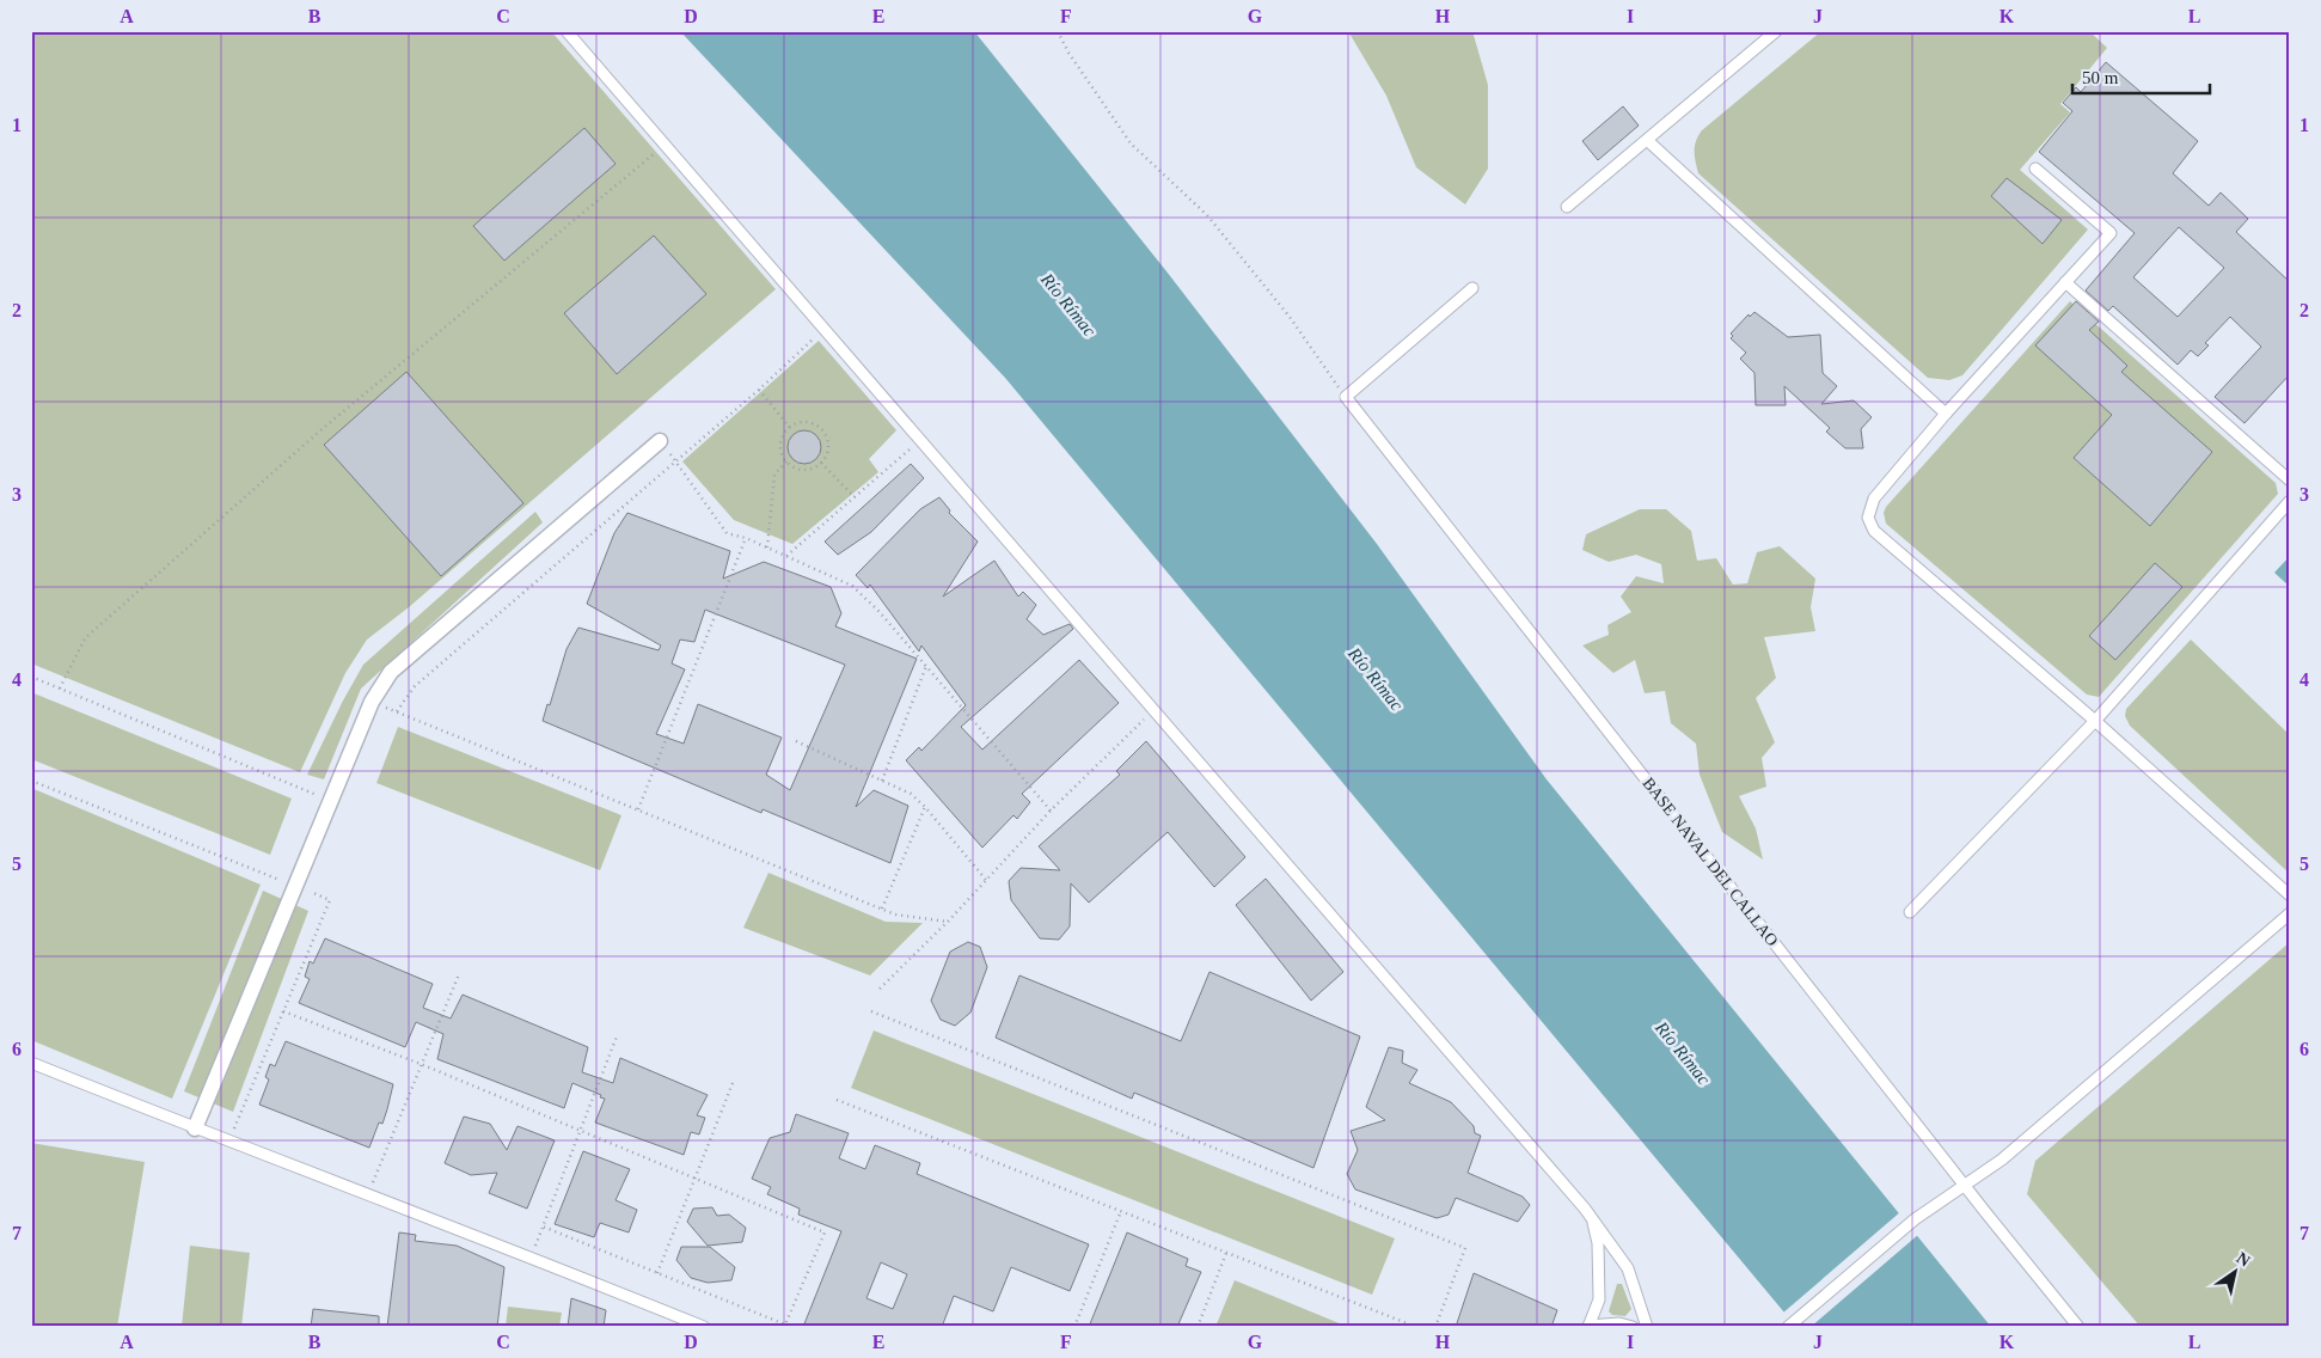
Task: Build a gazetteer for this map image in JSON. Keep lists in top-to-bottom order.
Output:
{
  "streets": {
    "lane": ["BASE NAVAL DEL CALLAO"]
  },
  "water": ["Río Rímac"],
  "scale_bar": "50 m",
  "north": "top right",
  "grid": {
    "columns": [
      "A",
      "B",
      "C",
      "D",
      "E",
      "F",
      "G",
      "H",
      "I",
      "J",
      "K",
      "L"
    ],
    "rows": [
      "1",
      "2",
      "3",
      "4",
      "5",
      "6",
      "7"
    ]
  }
}
